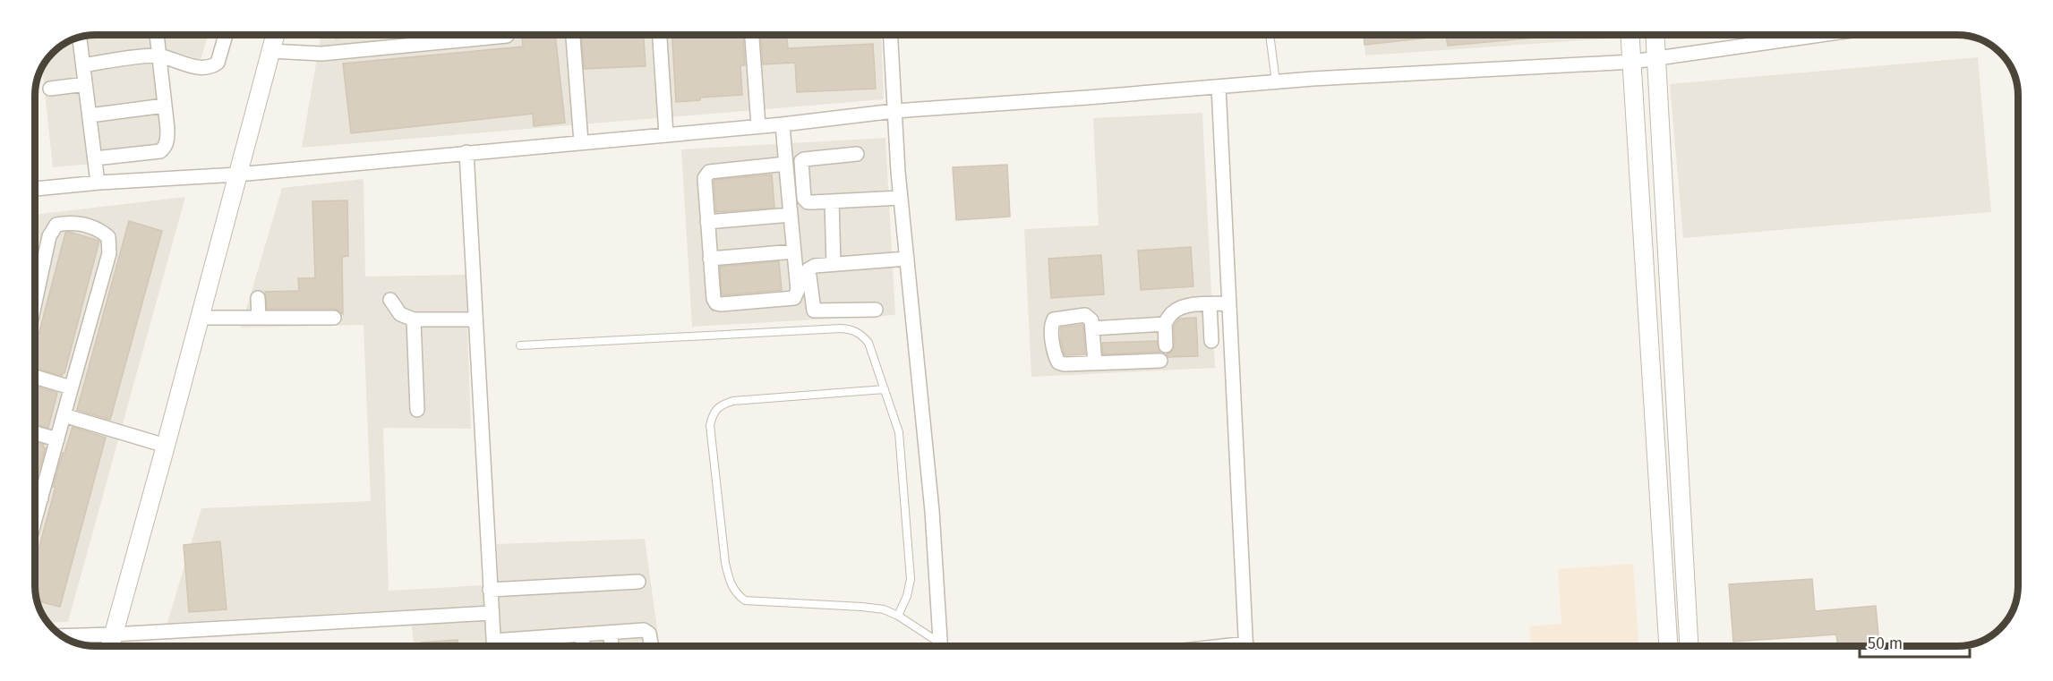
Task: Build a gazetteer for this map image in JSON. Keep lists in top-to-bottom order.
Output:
{
  "scale_bar": "50 m"
}
